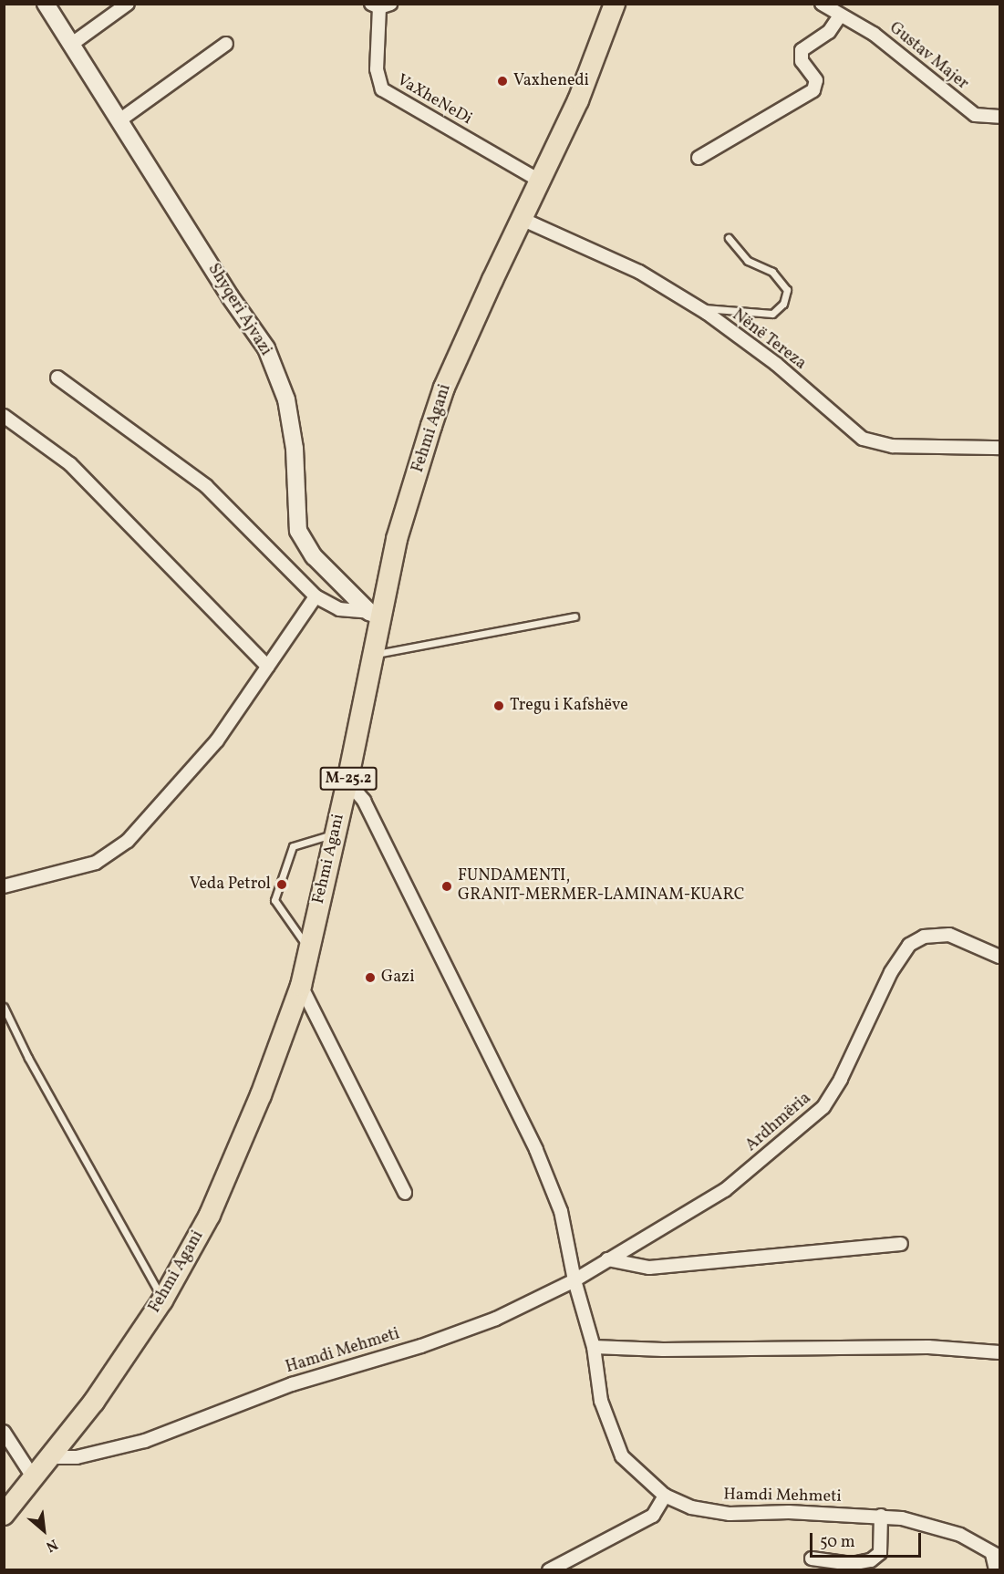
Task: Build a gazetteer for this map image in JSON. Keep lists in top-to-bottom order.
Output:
{
  "streets": {
    "main road": ["Fehmi Agani", "M-25.2"],
    "street": [
      "Gustav Majer",
      "VaXheNeDi",
      "Shyqeri Ajvazi",
      "Nënë Tereza",
      "Ardhmëria",
      "Hamdi Mehmeti"
    ]
  },
  "crossings": [
    ["VaXheNeDi", "Fehmi Agani"],
    ["Shyqeri Ajvazi", "Fehmi Agani"],
    ["Nënë Tereza", "Fehmi Agani"],
    ["Fehmi Agani", "Hamdi Mehmeti"],
    ["Ardhmëria", "Hamdi Mehmeti"]
  ],
  "places": [
    "Vaxhenedi",
    "Tregu i Kafshëve",
    "Veda Petrol",
    "FUNDAMENTI, GRANIT-MERMER-LAMINAM-KUARC",
    "Gazi"
  ],
  "scale_bar": "50 m",
  "north": "bottom right"
}
